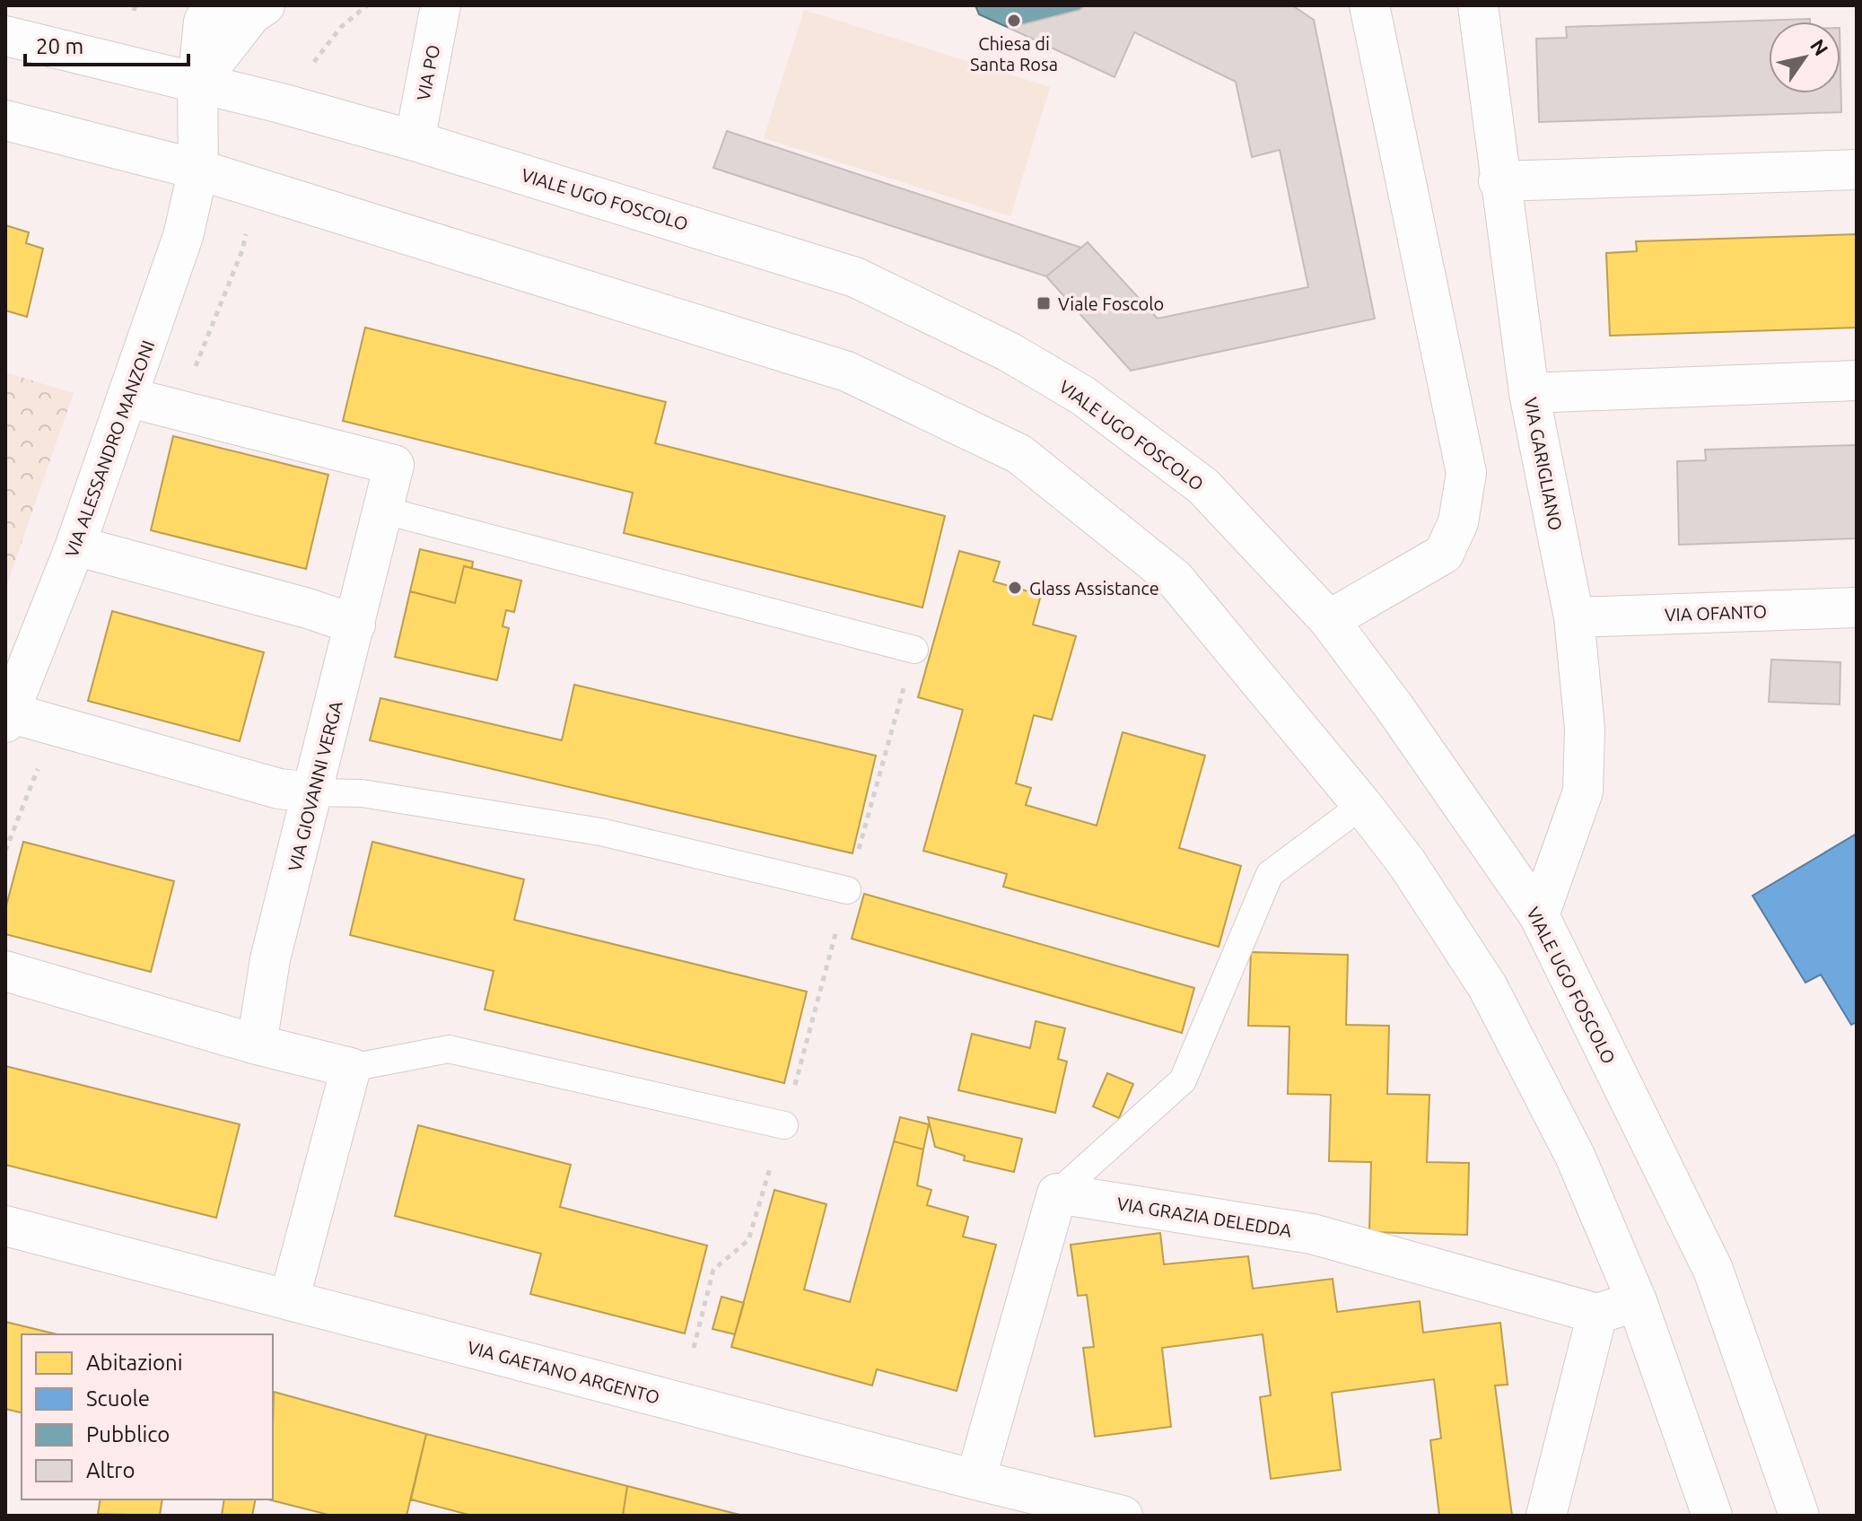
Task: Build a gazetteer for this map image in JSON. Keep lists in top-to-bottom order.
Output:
{
  "streets": {
    "street": [
      "VIA PO",
      "VIALE UGO FOSCOLO",
      "VIA ALESSANDRO MANZONI",
      "VIA GARIGLIANO",
      "VIA OFANTO",
      "VIA GIOVANNI VERGA",
      "VIA GRAZIA DELEDDA",
      "VIA GAETANO ARGENTO"
    ]
  },
  "crossings": [
    ["VIA PO", "VIALE UGO FOSCOLO"],
    ["VIALE UGO FOSCOLO", "VIA GARIGLIANO"],
    ["VIA ALESSANDRO MANZONI", "VIA GIOVANNI VERGA"],
    ["VIA GARIGLIANO", "VIA OFANTO"]
  ],
  "places": {
    "other": ["Chiesa di Santa Rosa", "Glass Assistance"],
    "transit": ["Viale Foscolo"]
  },
  "legend": [
    "Abitazioni",
    "Scuole",
    "Pubblico",
    "Altro"
  ],
  "scale_bar": "20 m",
  "north": "top right"
}
